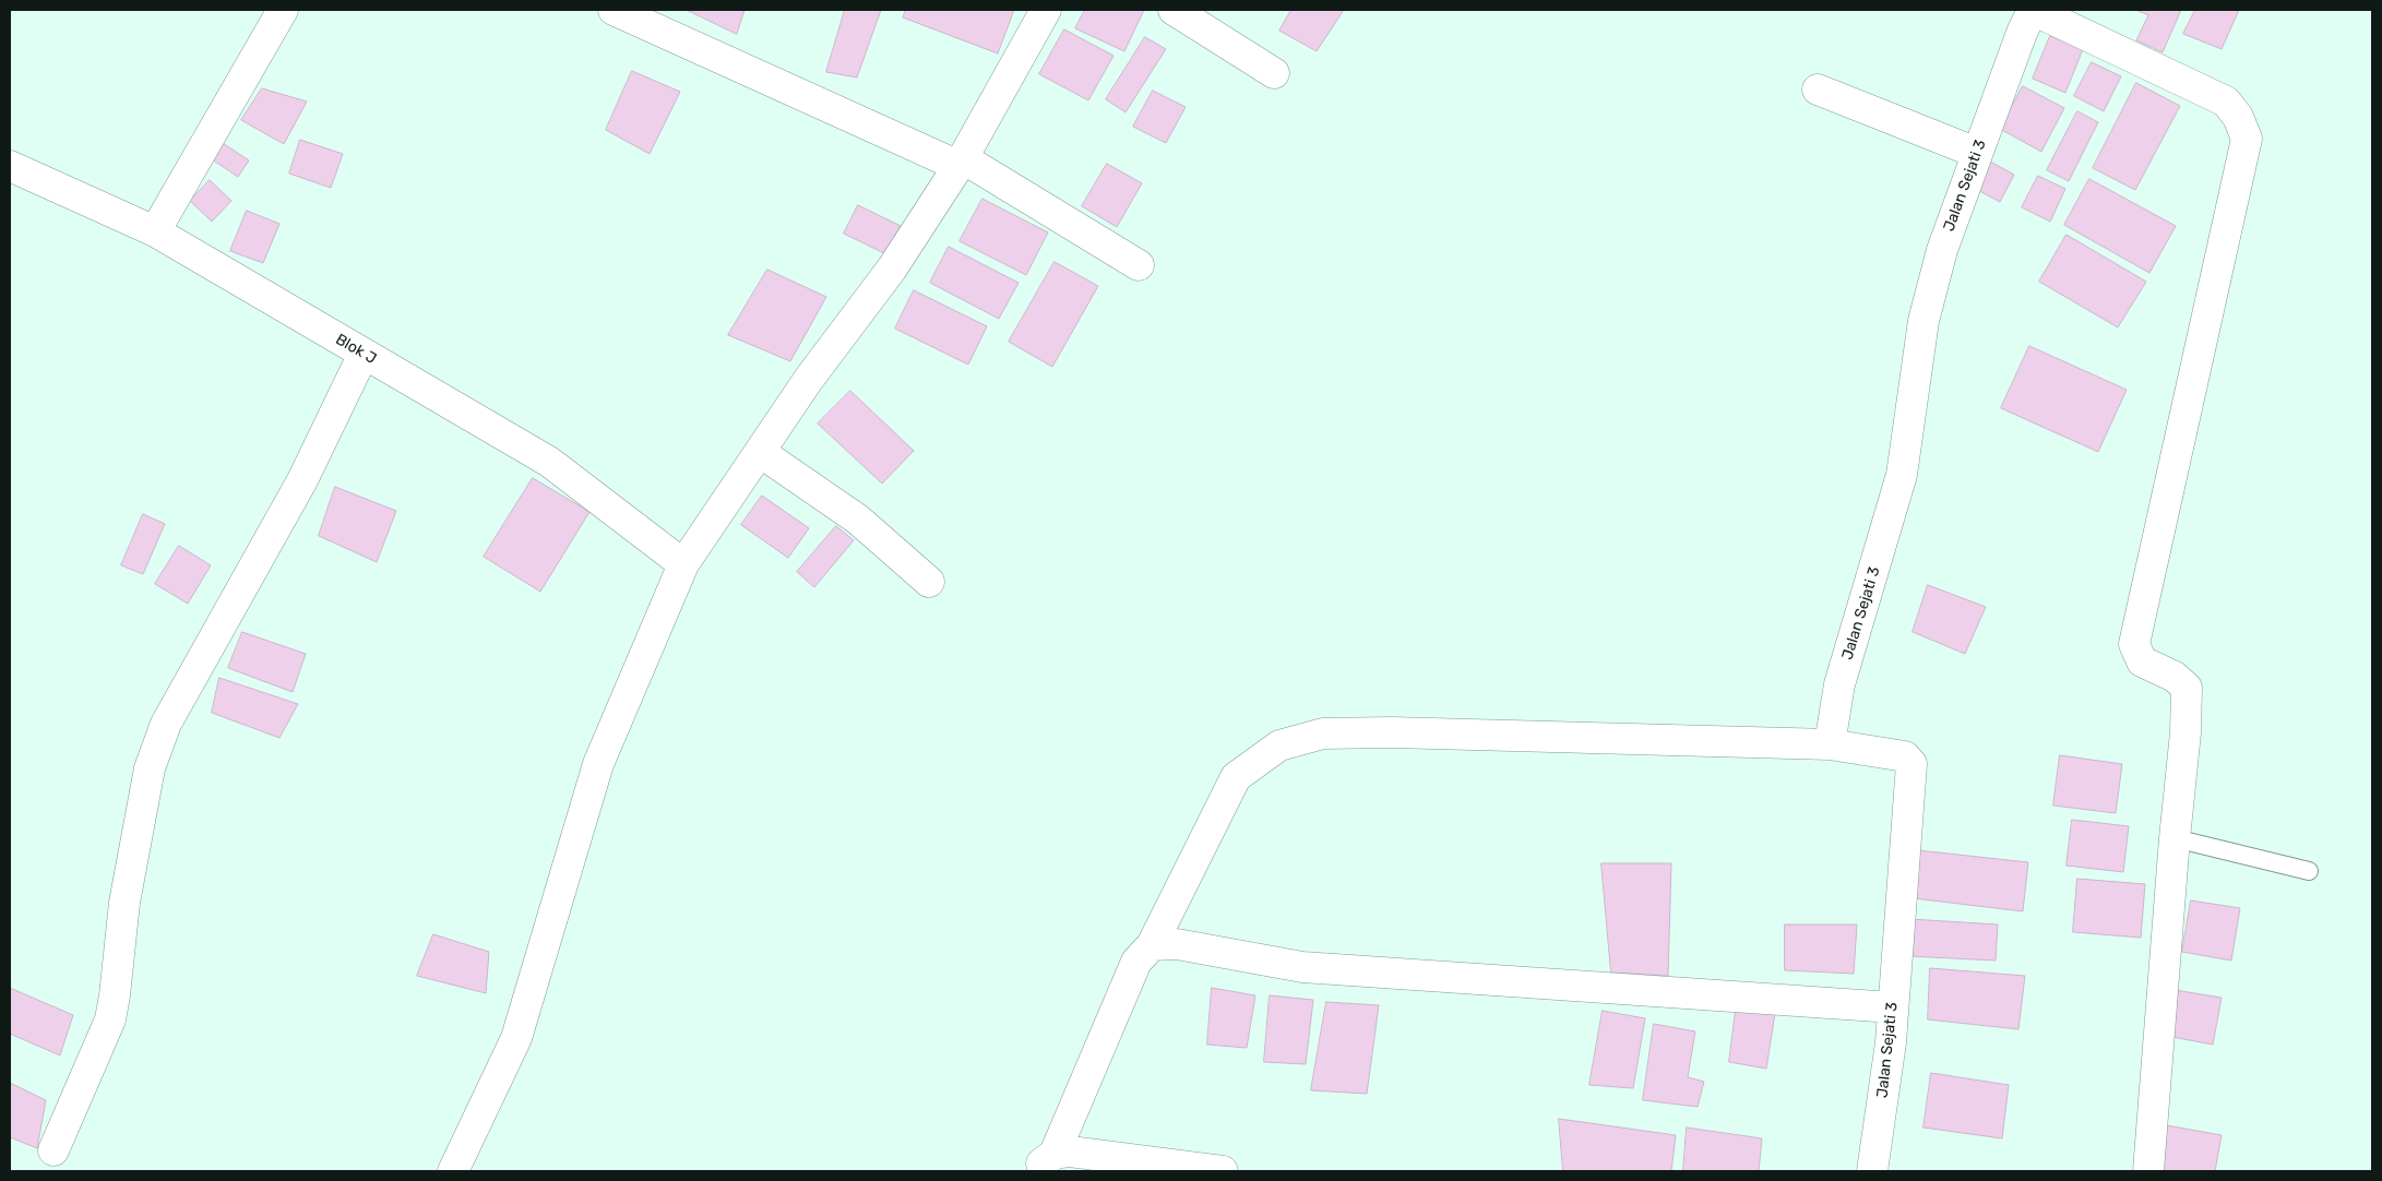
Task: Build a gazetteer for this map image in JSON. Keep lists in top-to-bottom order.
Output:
{
  "streets": {
    "street": ["Jalan Sejati 3", "Blok J"]
  }
}
